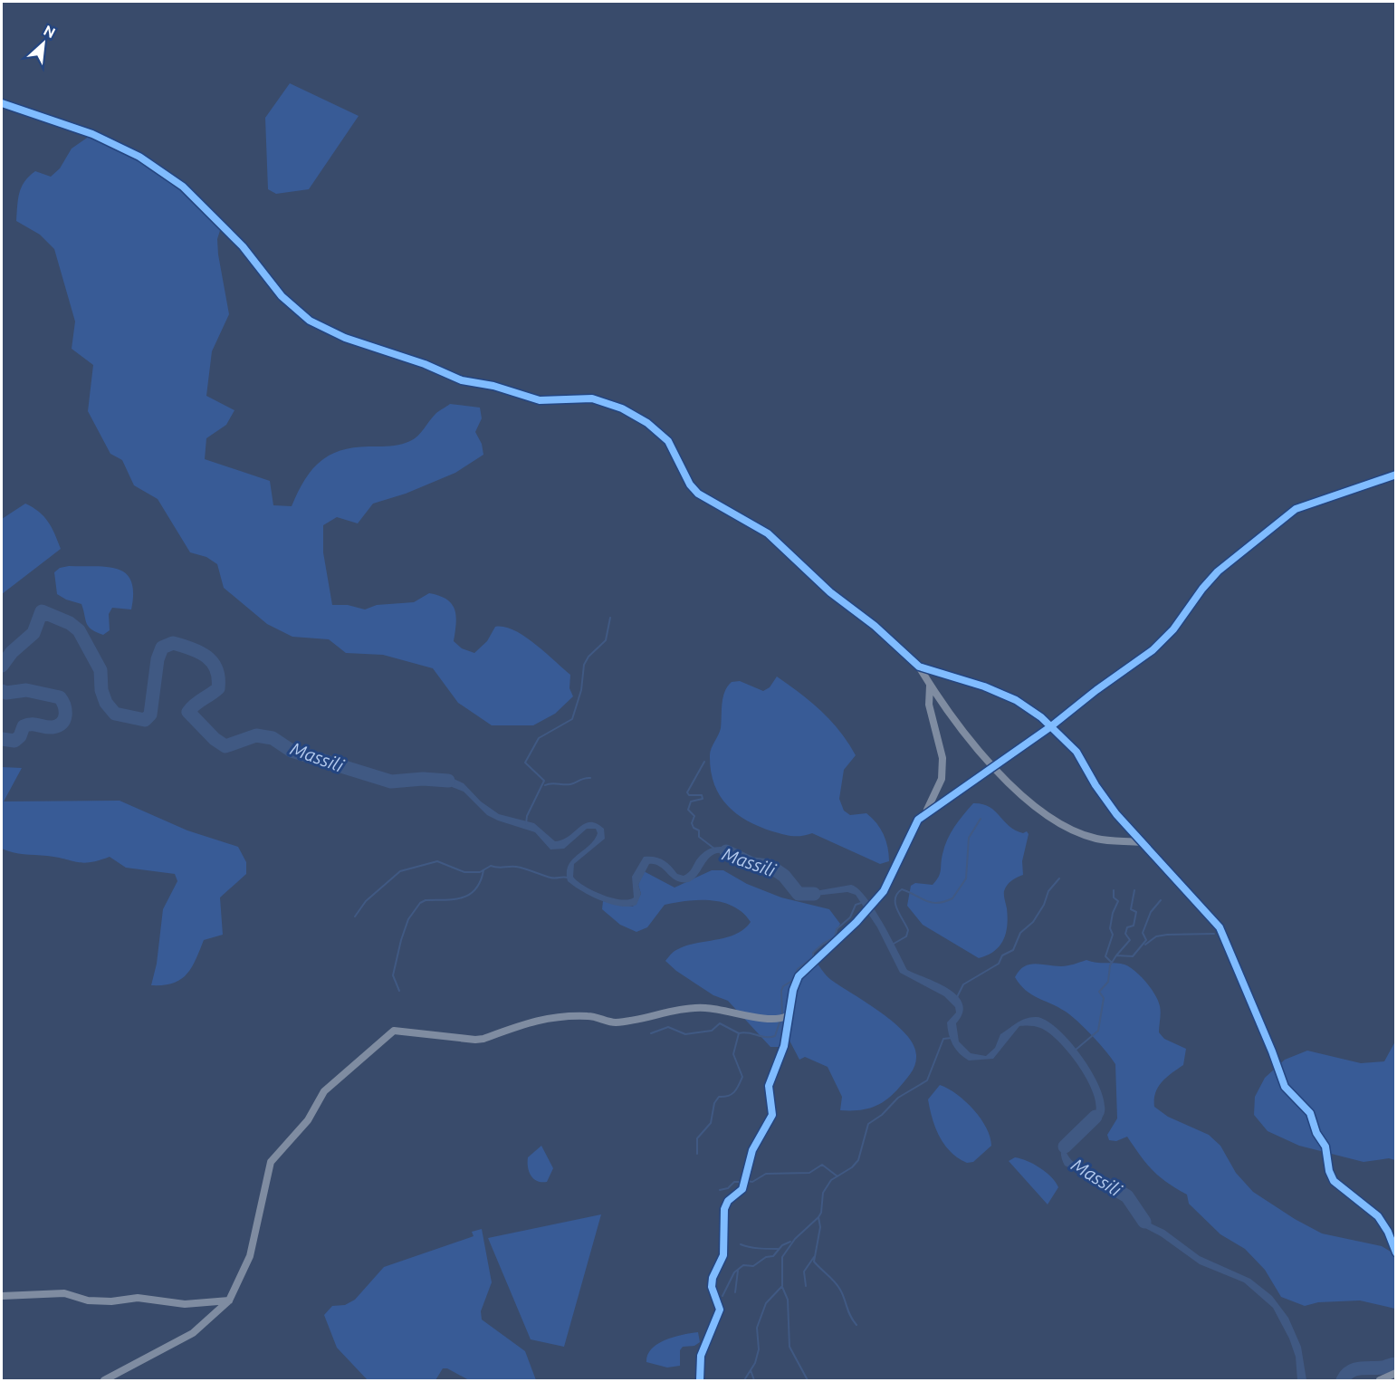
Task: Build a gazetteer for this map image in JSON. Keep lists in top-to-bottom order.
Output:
{
  "water": ["Massili"],
  "north": "top right"
}
